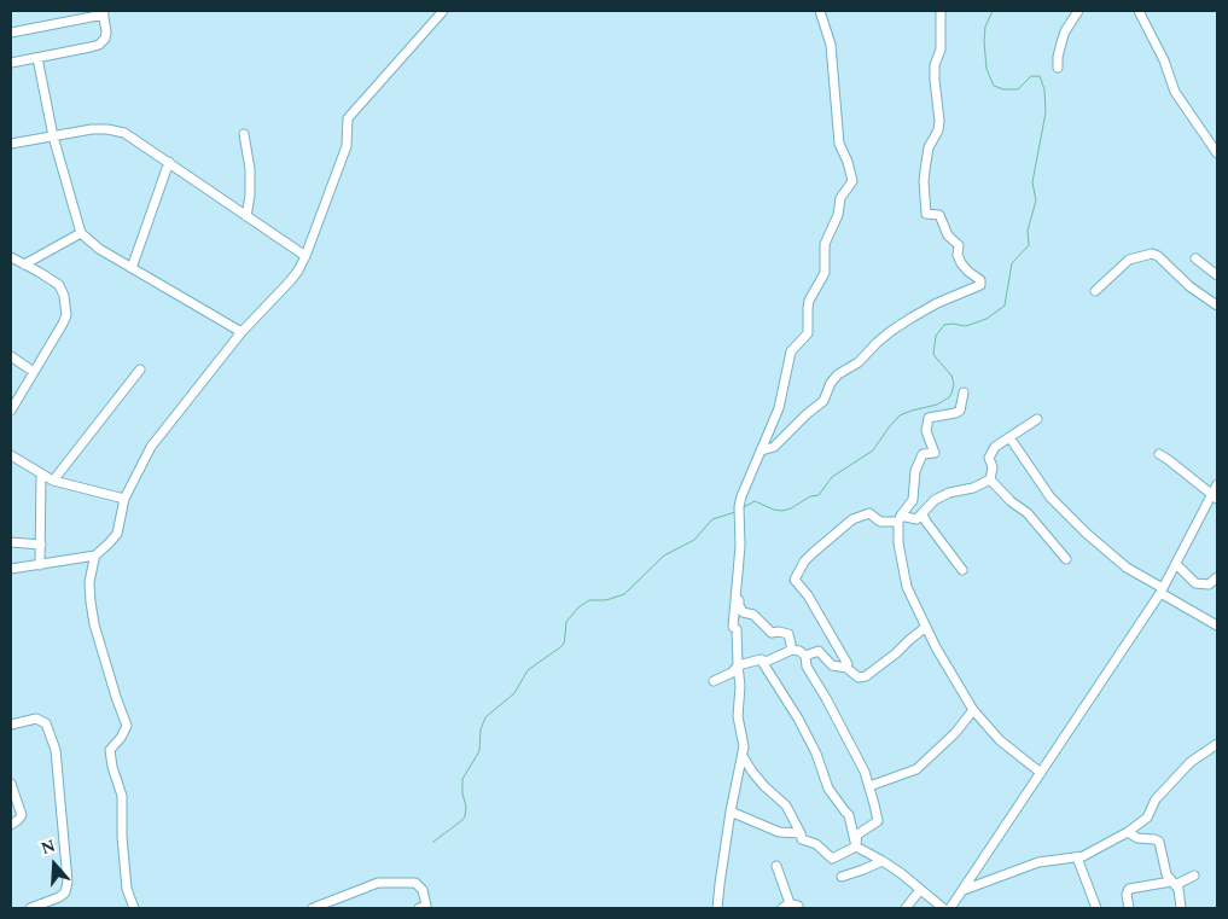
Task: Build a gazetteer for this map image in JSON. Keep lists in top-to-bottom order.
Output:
{
  "north": "top"
}
